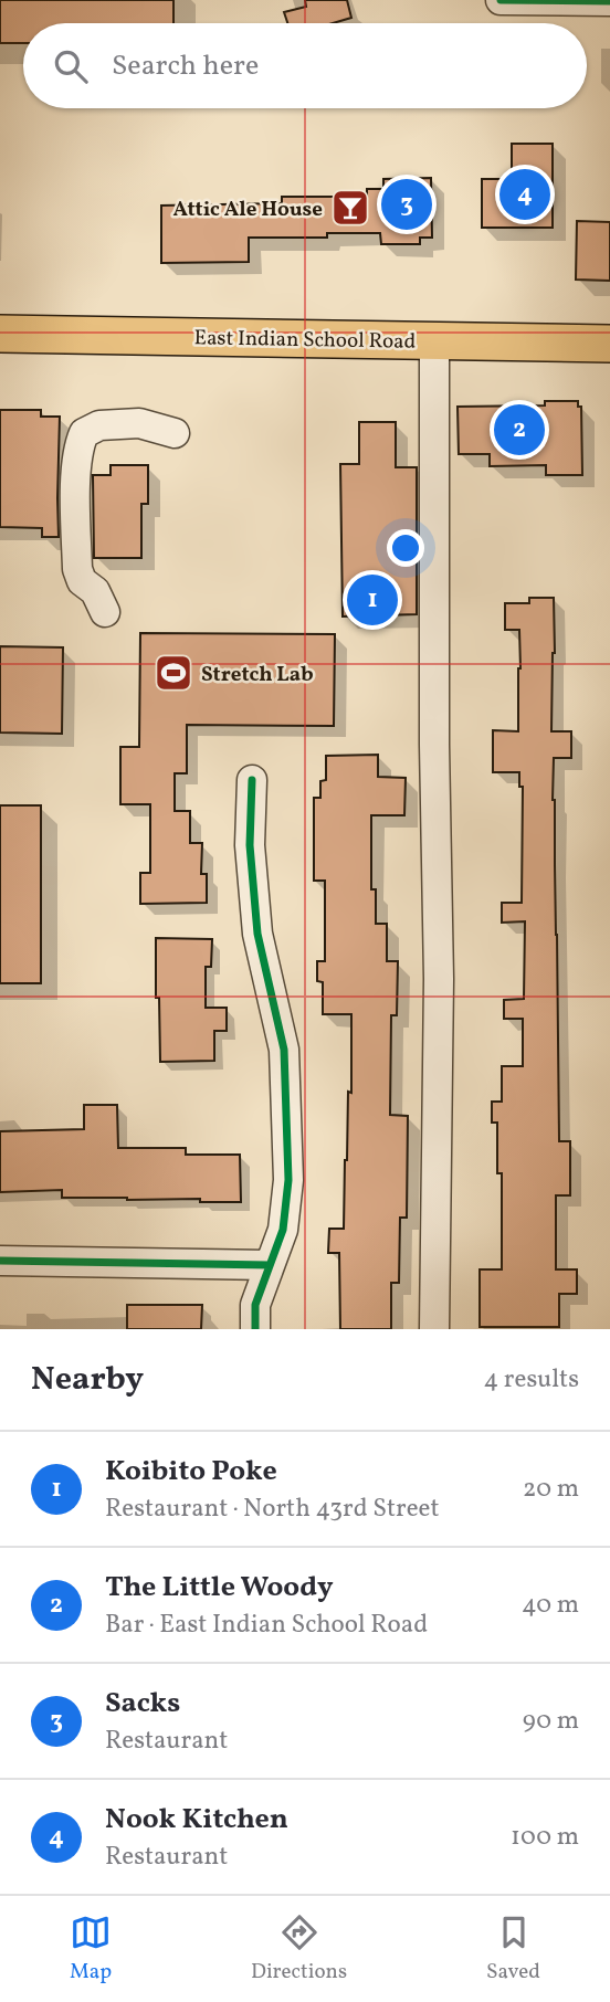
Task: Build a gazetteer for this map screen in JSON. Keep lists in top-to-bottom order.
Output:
{
  "streets": {
    "main road": ["East Indian School Road"]
  },
  "places": {
    "bar": ["Attic Ale House"],
    "sports": ["Stretch Lab"]
  },
  "page": {
    "search": "Search here",
    "pins": [
      "4",
      "3",
      "2",
      "1"
    ],
    "heading": ["Nearby", "4 results"],
    "list": [
      {
        "mark": "1",
        "name": "Koibito Poke",
        "note": "Restaurant · North 43rd Street",
        "value": "20 m"
      },
      {
        "mark": "2",
        "name": "The Little Woody",
        "note": "Bar · East Indian School Road",
        "value": "40 m"
      },
      {
        "mark": "3",
        "name": "Sacks",
        "note": "Restaurant",
        "value": "90 m"
      },
      {
        "mark": "4",
        "name": "Nook Kitchen",
        "note": "Restaurant",
        "value": "100 m"
      }
    ],
    "nav": ["Map", "Directions", "Saved"]
  }
}
